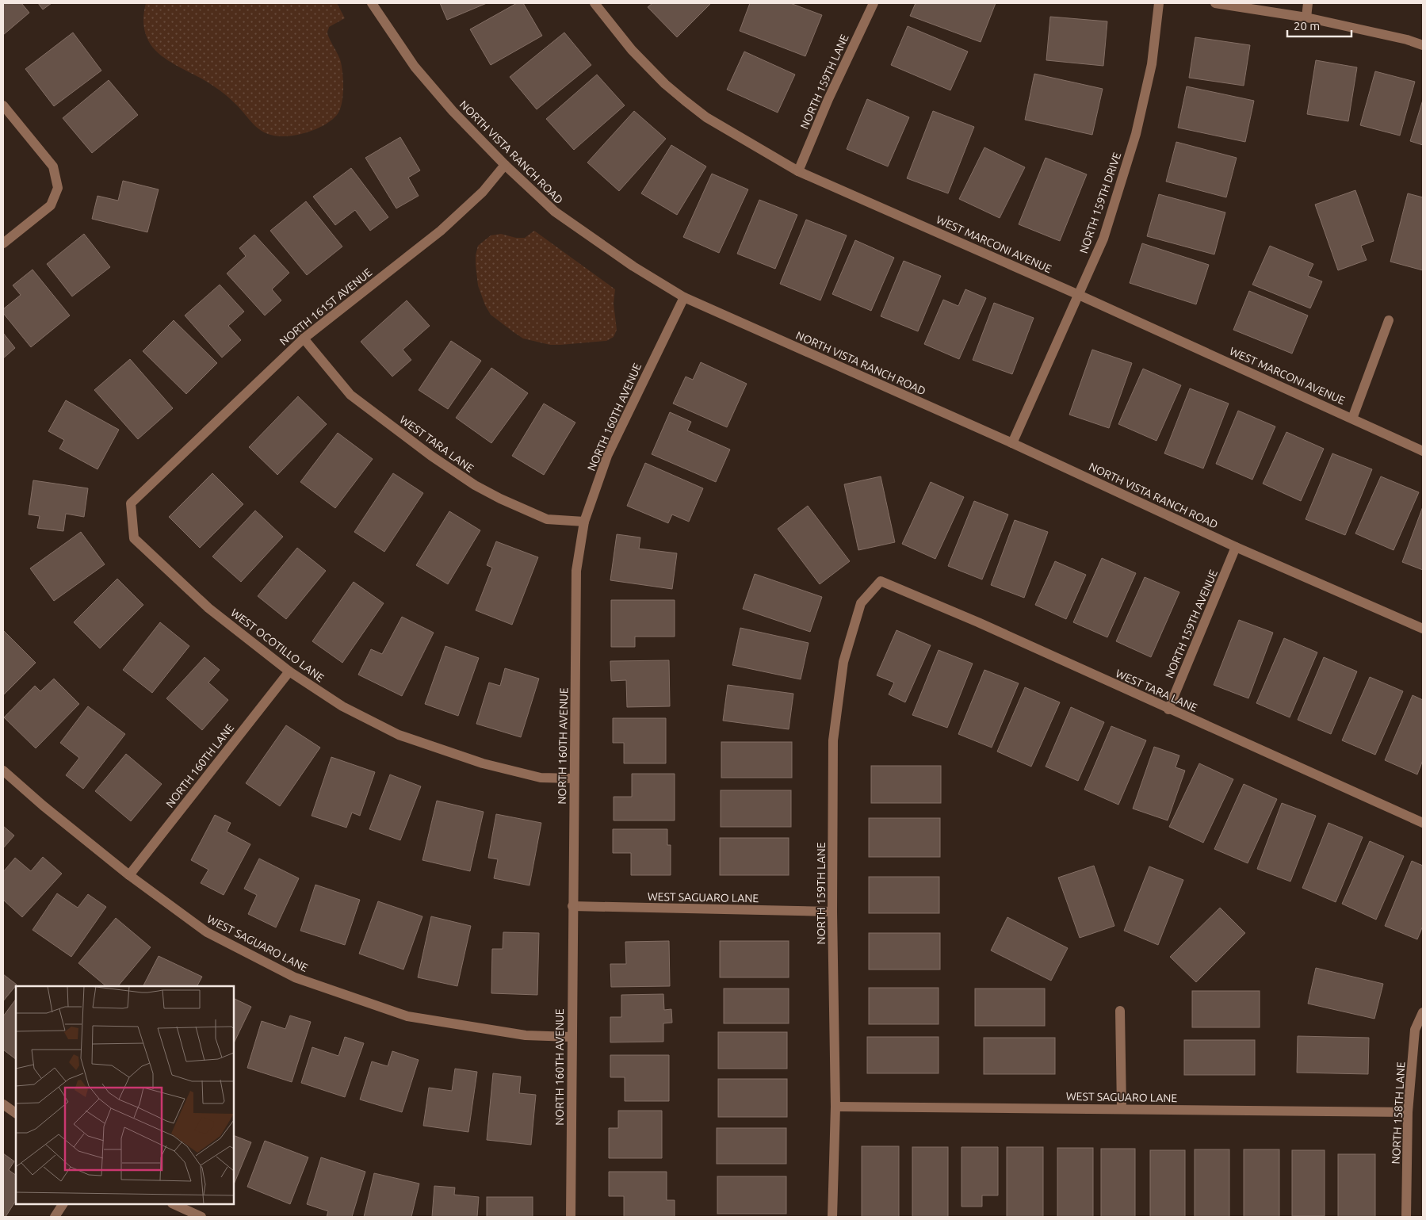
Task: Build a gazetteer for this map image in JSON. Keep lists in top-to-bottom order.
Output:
{
  "streets": {
    "street": [
      "NORTH 159TH LANE",
      "NORTH VISTA RANCH ROAD",
      "NORTH 159TH DRIVE",
      "WEST MARCONI AVENUE",
      "NORTH 161ST AVENUE",
      "NORTH 160TH AVENUE",
      "WEST TARA LANE",
      "NORTH 159TH AVENUE",
      "WEST OCOTILLO LANE",
      "NORTH 160TH LANE",
      "WEST SAGUARO LANE",
      "NORTH 158TH LANE"
    ]
  },
  "crossings": [
    ["NORTH 159TH LANE", "WEST MARCONI AVENUE"],
    ["NORTH 159TH LANE", "WEST TARA LANE"],
    ["NORTH 159TH LANE", "WEST SAGUARO LANE"],
    ["NORTH VISTA RANCH ROAD", "NORTH 159TH DRIVE"],
    ["NORTH VISTA RANCH ROAD", "NORTH 161ST AVENUE"],
    ["NORTH VISTA RANCH ROAD", "NORTH 160TH AVENUE"],
    ["NORTH VISTA RANCH ROAD", "NORTH 159TH AVENUE"],
    ["NORTH 159TH DRIVE", "WEST MARCONI AVENUE"],
    ["NORTH 161ST AVENUE", "WEST TARA LANE"],
    ["NORTH 161ST AVENUE", "WEST OCOTILLO LANE"],
    ["NORTH 160TH AVENUE", "WEST TARA LANE"],
    ["NORTH 160TH AVENUE", "WEST OCOTILLO LANE"],
    ["NORTH 160TH AVENUE", "WEST SAGUARO LANE"],
    ["WEST TARA LANE", "NORTH 159TH AVENUE"],
    ["WEST OCOTILLO LANE", "NORTH 160TH LANE"],
    ["NORTH 160TH LANE", "WEST SAGUARO LANE"],
    ["WEST SAGUARO LANE", "NORTH 158TH LANE"]
  ],
  "scale_bar": "20 m"
}
